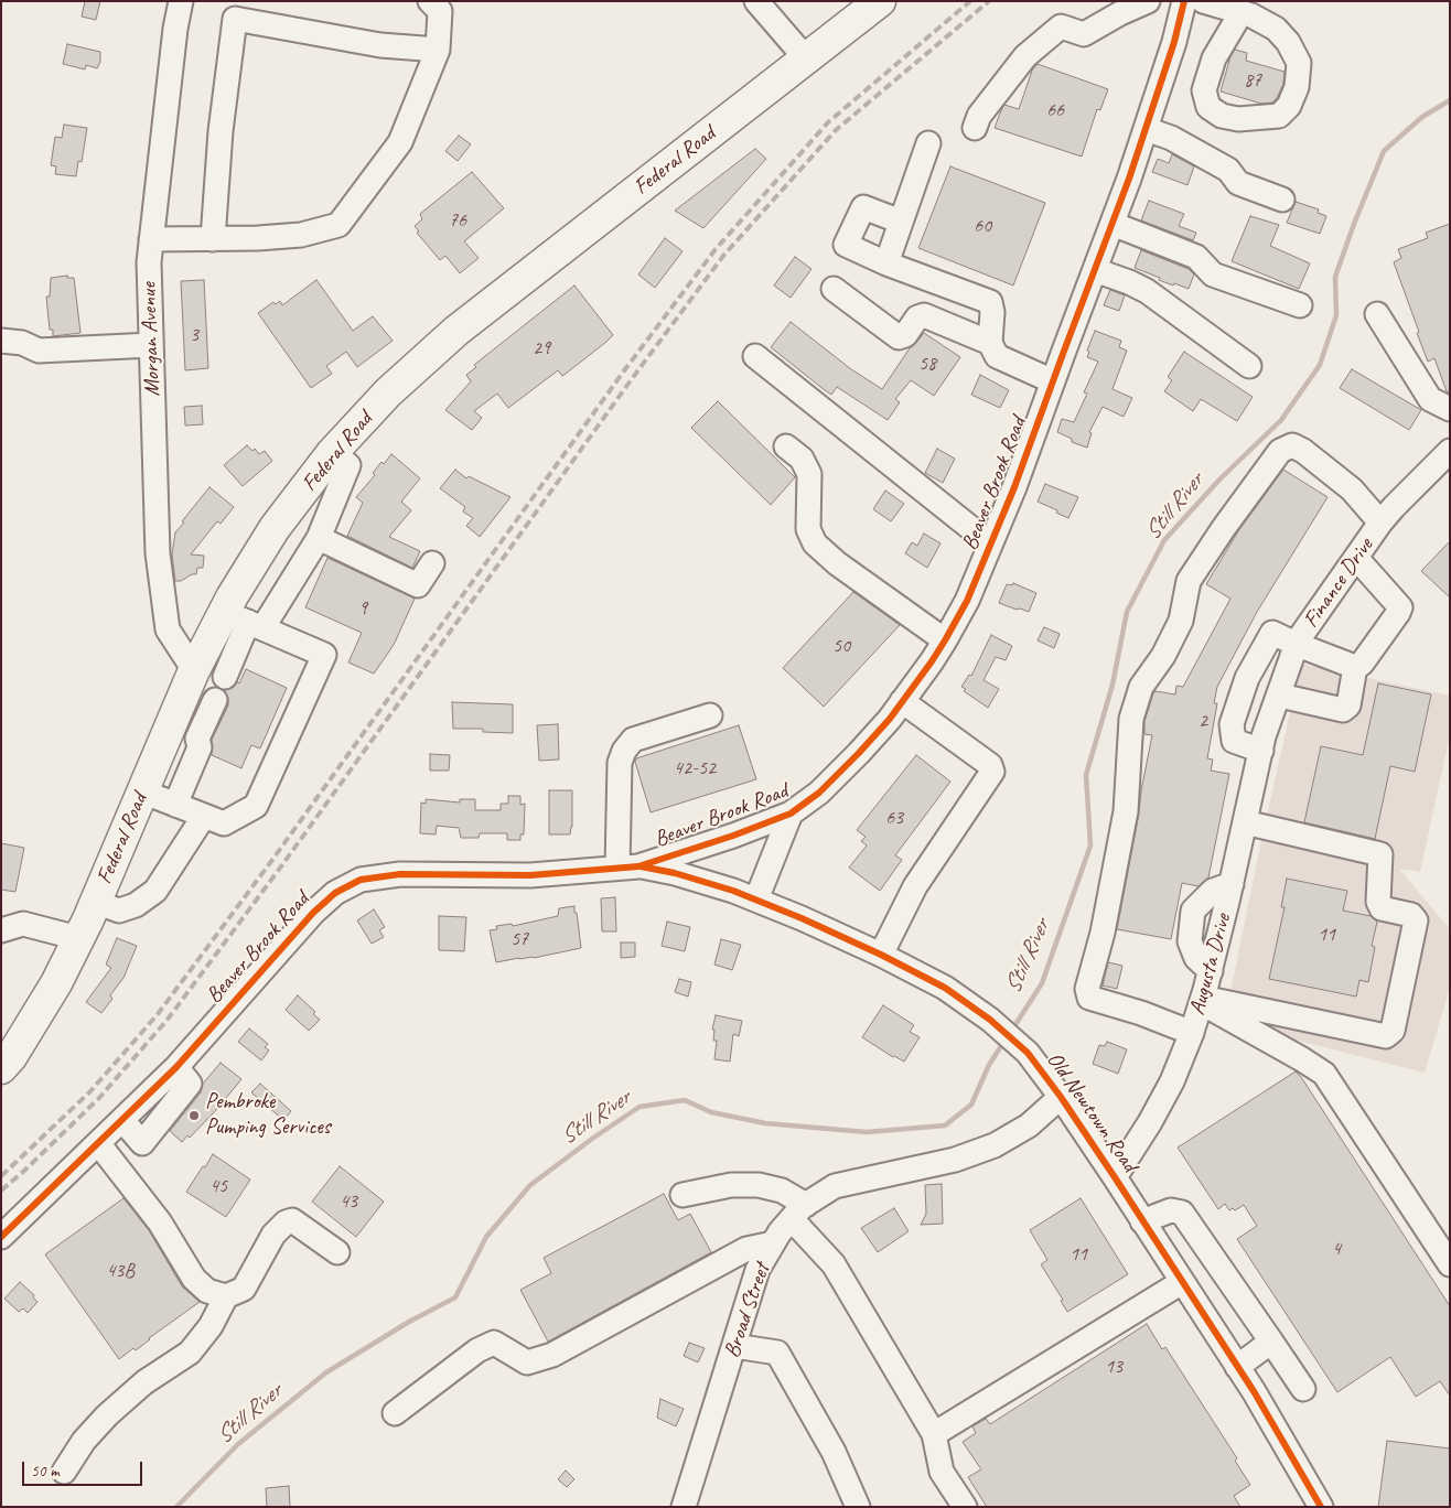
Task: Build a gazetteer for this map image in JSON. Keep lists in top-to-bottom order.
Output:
{
  "streets": {
    "main road": ["Federal Road"],
    "street": [
      "Morgan Avenue",
      "Beaver Brook Road",
      "Finance Drive",
      "Augusta Drive",
      "Old Newtown Road",
      "Broad Street"
    ]
  },
  "crossings": [
    ["Federal Road", "Morgan Avenue"],
    ["Beaver Brook Road", "Old Newtown Road"],
    ["Finance Drive", "Augusta Drive"],
    ["Augusta Drive", "Old Newtown Road"],
    ["Old Newtown Road", "Broad Street"]
  ],
  "water": ["Still River"],
  "places": ["Pembroke Pumping Services"],
  "house_numbers": [
    "87",
    "66",
    "76",
    "60",
    "3",
    "29",
    "58",
    "9",
    "50",
    "2",
    "42-52",
    "63",
    "11",
    "57",
    "45",
    "43",
    "4",
    "11",
    "43B",
    "13"
  ],
  "scale_bar": "50 m"
}
